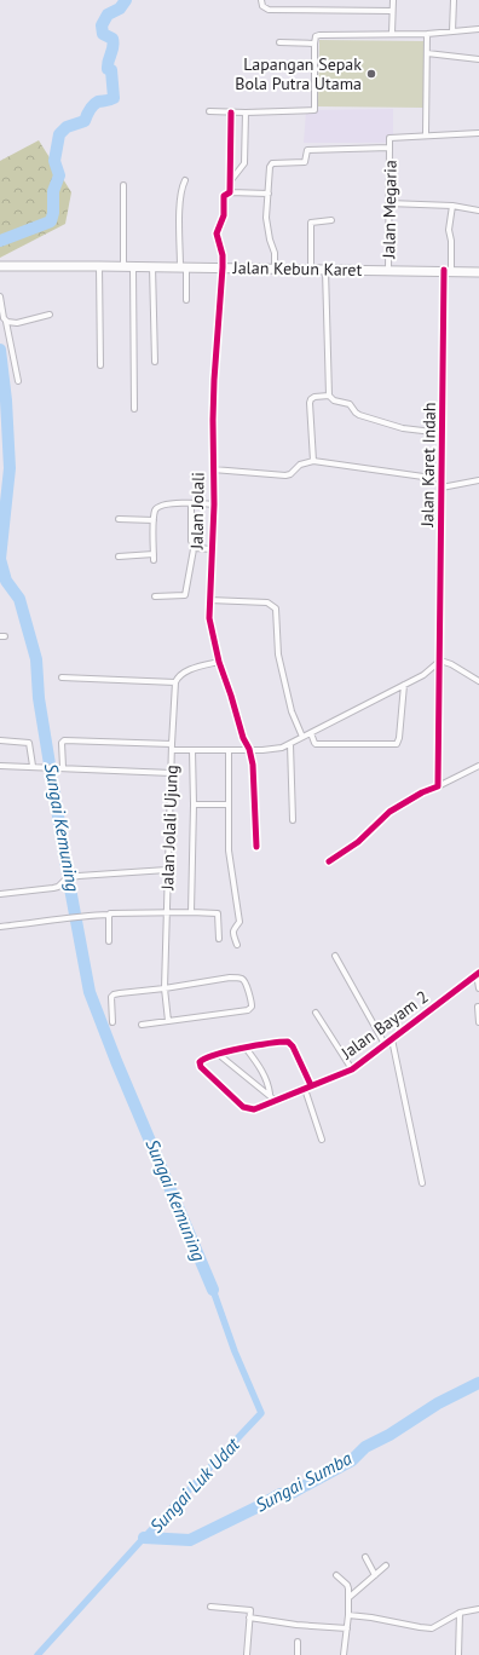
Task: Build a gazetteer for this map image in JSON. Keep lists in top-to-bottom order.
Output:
{
  "streets": {
    "main road": ["Jalan Kebun Karet"],
    "street": [
      "Jalan Megaria",
      "Jalan Karet Indah",
      "Jalan Jolali",
      "Jalan Jolali Ujung",
      "Jalan Bayam 2"
    ]
  },
  "crossings": [
    ["Jalan Megaria", "Jalan Kebun Karet"],
    ["Jalan Kebun Karet", "Jalan Karet Indah"],
    ["Jalan Kebun Karet", "Jalan Jolali"]
  ],
  "water": ["Sungai Kemuning", "Sungai Sumba", "Sungai Luk Udat"],
  "places": ["Lapangan Sepak Bola Putra Utama"]
}
